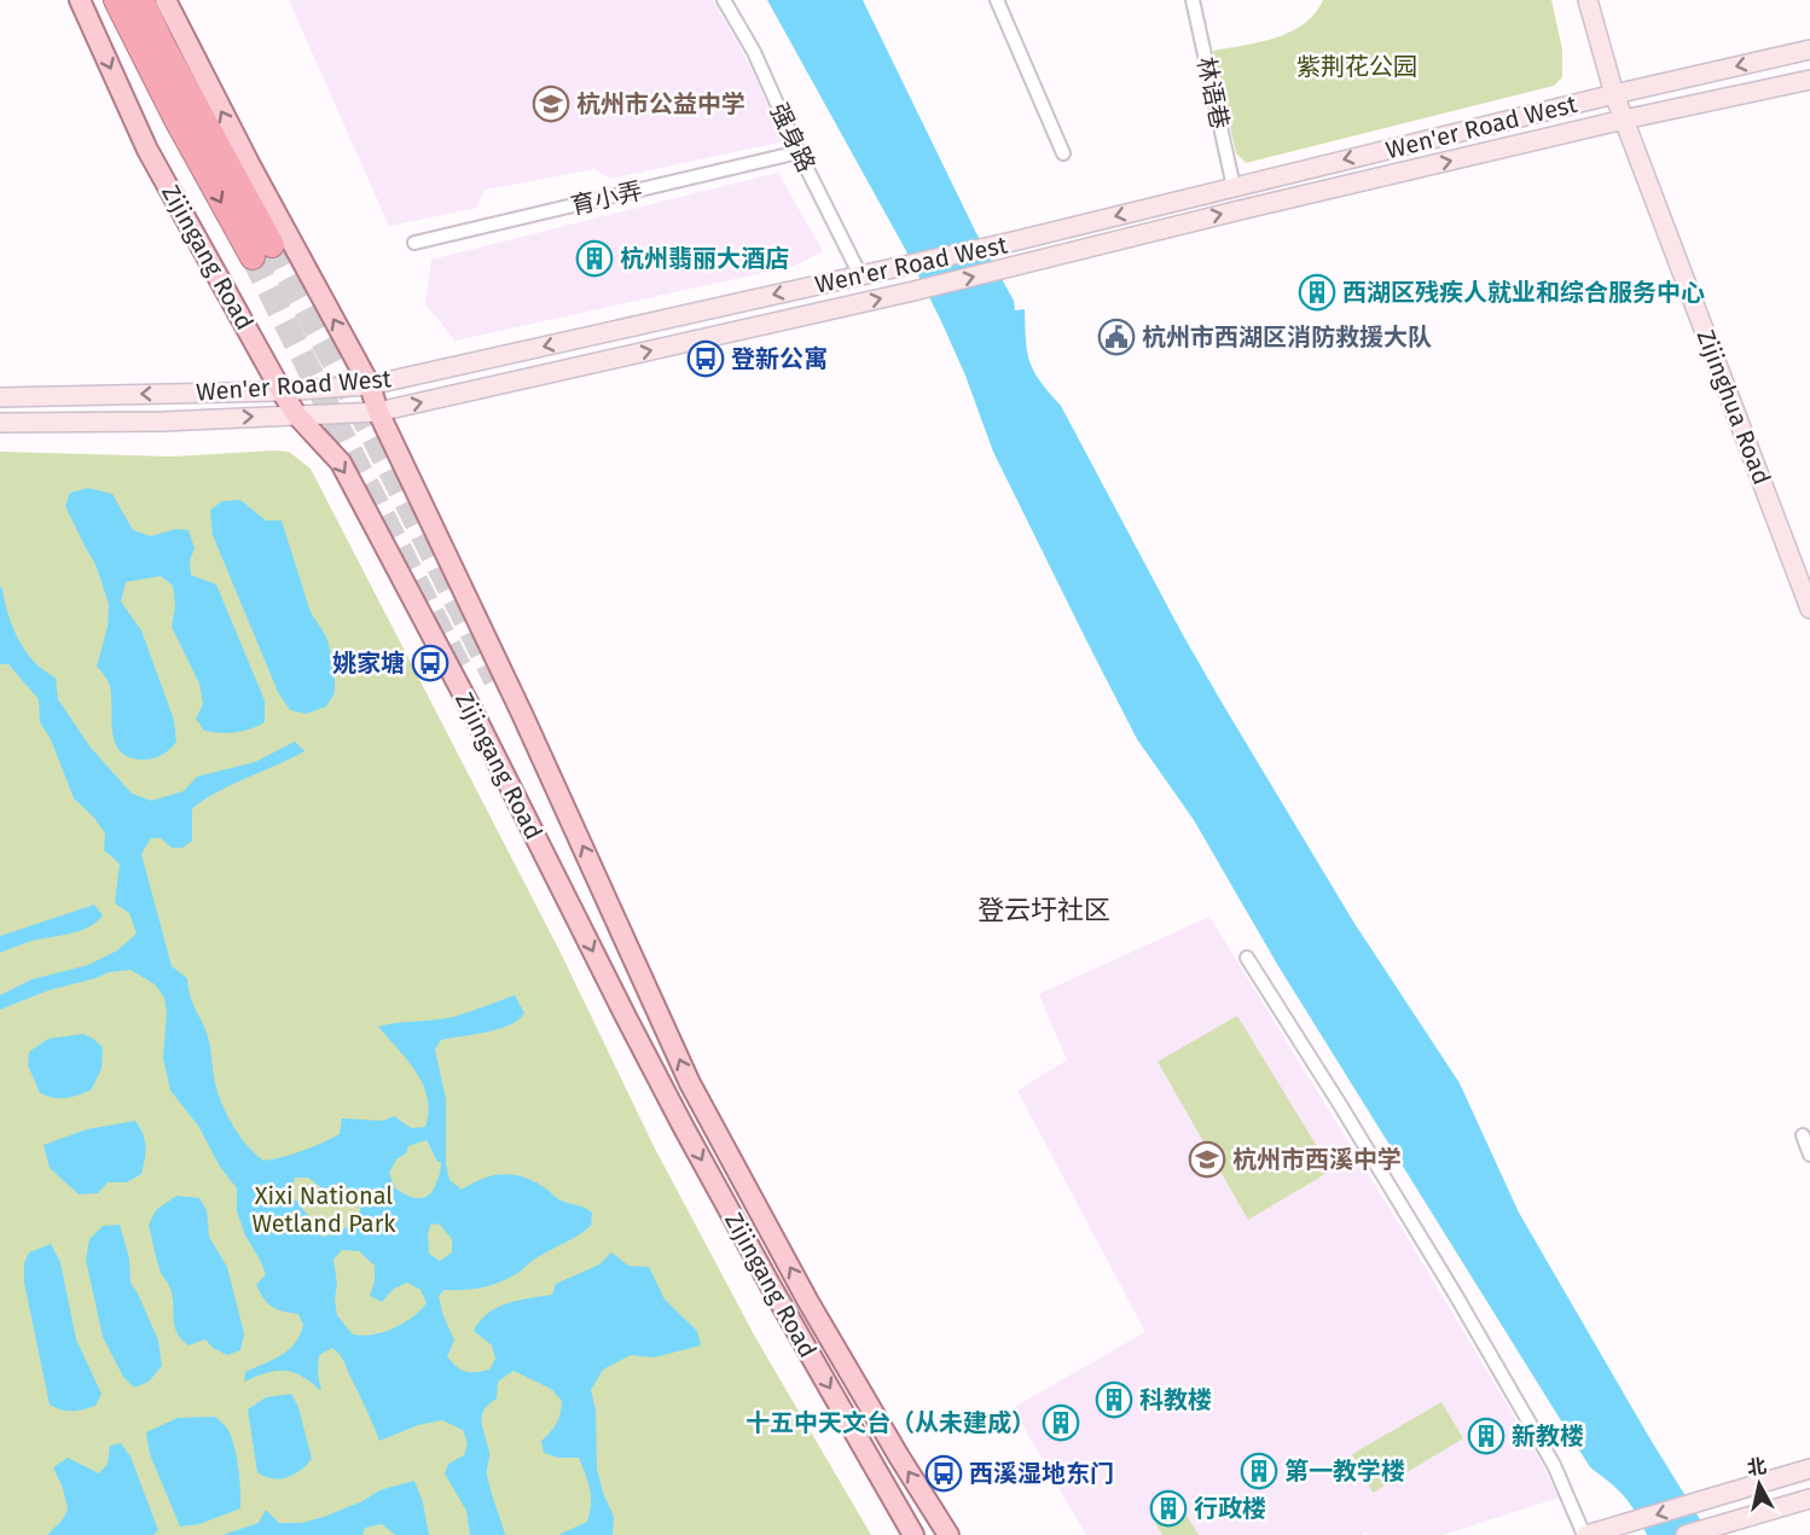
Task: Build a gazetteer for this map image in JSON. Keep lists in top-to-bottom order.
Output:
{
  "streets": {
    "highway": ["Zijingang Road"],
    "main road": ["Wen'er Road West", "Zijinghua Road"],
    "street": ["林语巷", "强身路", "育小弄"]
  },
  "crossings": [
    ["林语巷", "Wen'er Road West"],
    ["Wen'er Road West", "强身路"],
    ["Wen'er Road West", "Zijingang Road"],
    ["Wen'er Road West", "Zijinghua Road"],
    ["强身路", "育小弄"]
  ],
  "districts": ["登云圩社区"],
  "parks": ["紫荆花公园", "Xixi National Wetland Park"],
  "places": {
    "school or university": ["杭州市公益中学", "杭州市西溪中学"],
    "building": [
      "杭州翡丽大酒店",
      "西湖区残疾人就业和综合服务中心",
      "科教楼",
      "十五中天文台（从未建成）",
      "新教楼",
      "第一教学楼",
      "行政楼"
    ],
    "public building": ["杭州市西湖区消防救援大队"],
    "bus stop": ["登新公寓", "姚家塘", "西溪湿地东门"]
  },
  "north": "top"
}
